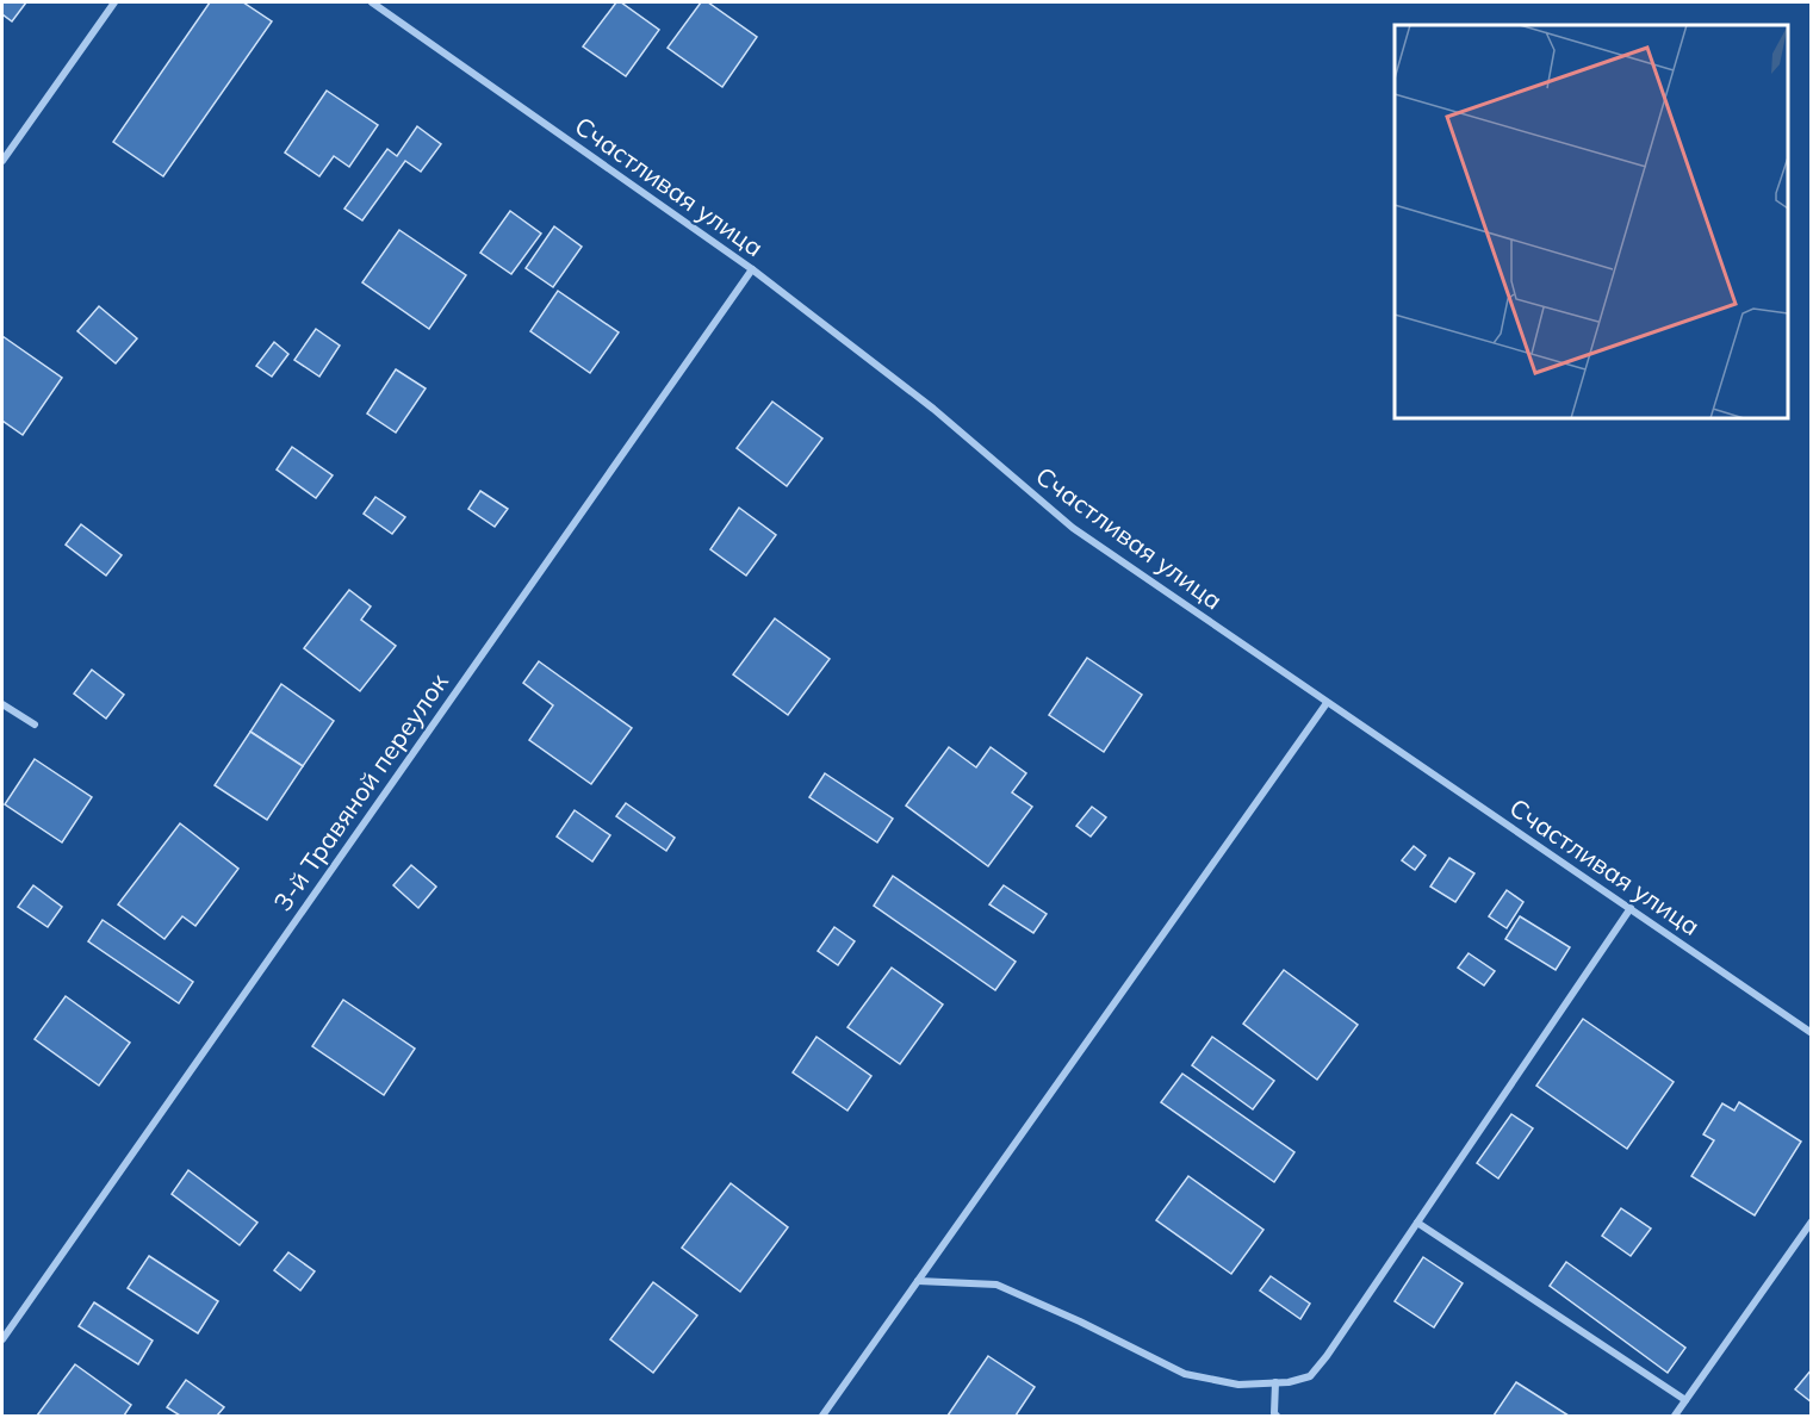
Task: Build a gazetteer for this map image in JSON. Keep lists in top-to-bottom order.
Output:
{
  "streets": {
    "street": ["Счастливая улица", "3-й Травяной переулок"]
  },
  "crossings": [
    ["Счастливая улица", "3-й Травяной переулок"]
  ]
}
